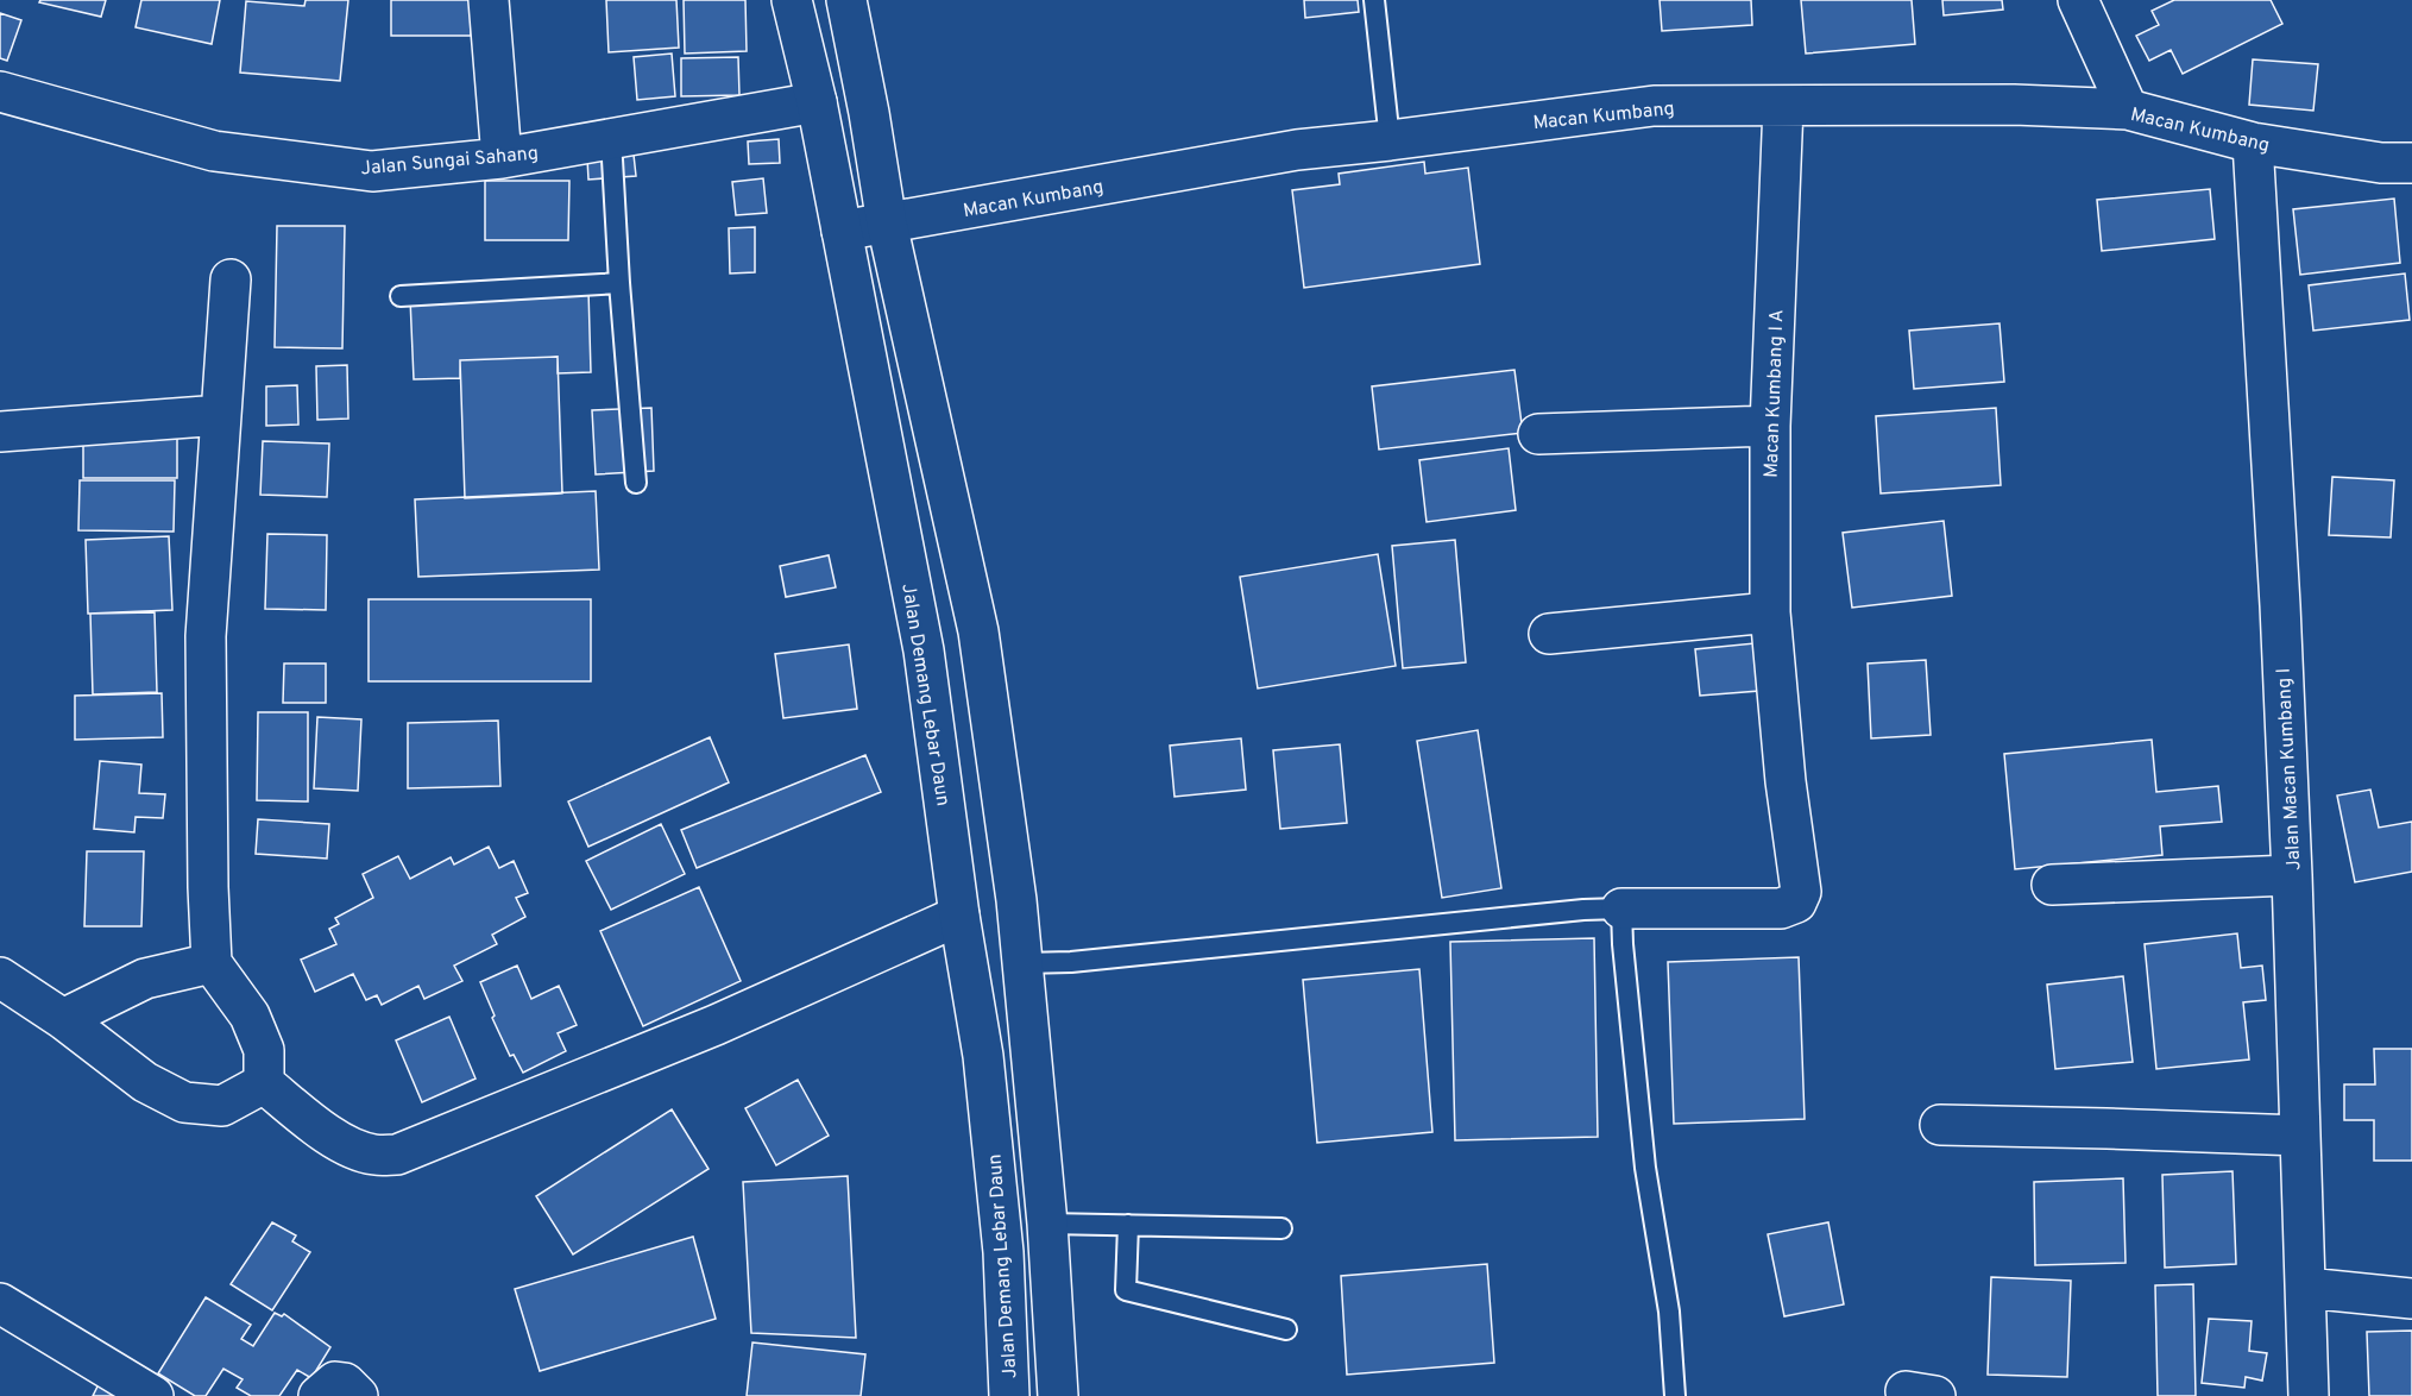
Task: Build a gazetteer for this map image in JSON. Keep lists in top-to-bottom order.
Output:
{
  "streets": {
    "main road": [
      "Macan Kumbang",
      "Jalan Sungai Sahang",
      "Macan Kumbang I A",
      "Jalan Demang Lebar Daun",
      "Jalan Macan Kumbang I"
    ]
  },
  "crossings": [
    ["Macan Kumbang", "Macan Kumbang I A"],
    ["Macan Kumbang", "Jalan Demang Lebar Daun"],
    ["Macan Kumbang", "Jalan Macan Kumbang I"],
    ["Jalan Sungai Sahang", "Jalan Demang Lebar Daun"]
  ]
}
